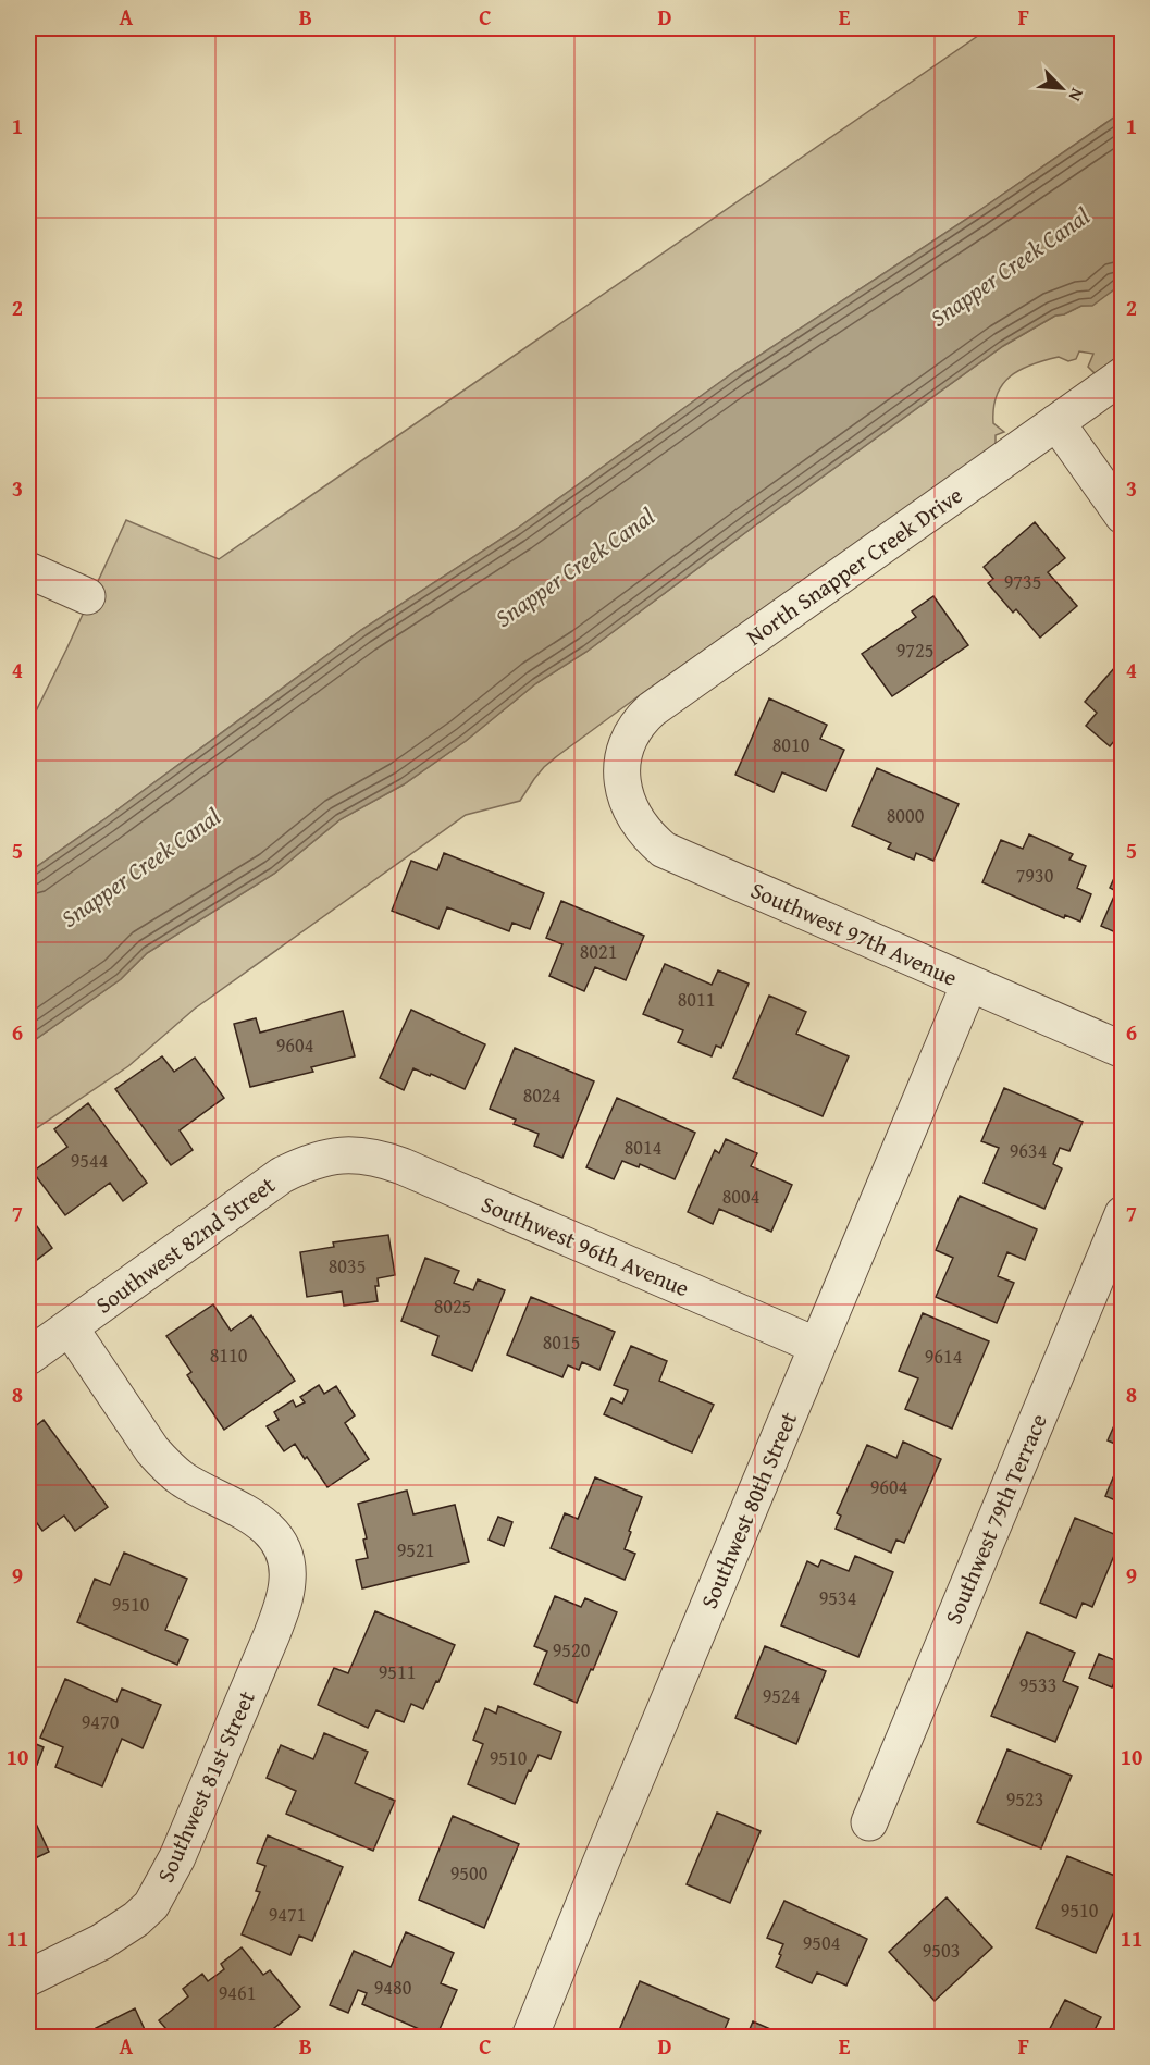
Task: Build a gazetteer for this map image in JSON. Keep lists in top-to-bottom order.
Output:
{
  "streets": {
    "street": [
      "North Snapper Creek Drive",
      "Southwest 97th Avenue",
      "Southwest 82nd Street",
      "Southwest 96th Avenue",
      "Southwest 80th Street",
      "Southwest 79th Terrace",
      "Southwest 81st Street"
    ]
  },
  "crossings": [
    ["North Snapper Creek Drive", "Southwest 97th Avenue"],
    ["Southwest 97th Avenue", "Southwest 80th Street"],
    ["Southwest 82nd Street", "Southwest 96th Avenue"],
    ["Southwest 82nd Street", "Southwest 81st Street"],
    ["Southwest 96th Avenue", "Southwest 80th Street"]
  ],
  "water": ["Snapper Creek Canal"],
  "house_numbers": [
    "9735",
    "9725",
    "8010",
    "8000",
    "7930",
    "8021",
    "8011",
    "9604",
    "8024",
    "8014",
    "9634",
    "9544",
    "8004",
    "8035",
    "8025",
    "8015",
    "8110",
    "9614",
    "9604",
    "9521",
    "9534",
    "9510",
    "9520",
    "9511",
    "9533",
    "9524",
    "9470",
    "9510",
    "9523",
    "9500",
    "9510",
    "9471",
    "9504",
    "9503",
    "9480",
    "9461"
  ],
  "north": "bottom right",
  "grid": {
    "columns": [
      "A",
      "B",
      "C",
      "D",
      "E",
      "F"
    ],
    "rows": [
      "1",
      "2",
      "3",
      "4",
      "5",
      "6",
      "7",
      "8",
      "9",
      "10",
      "11"
    ]
  }
}
